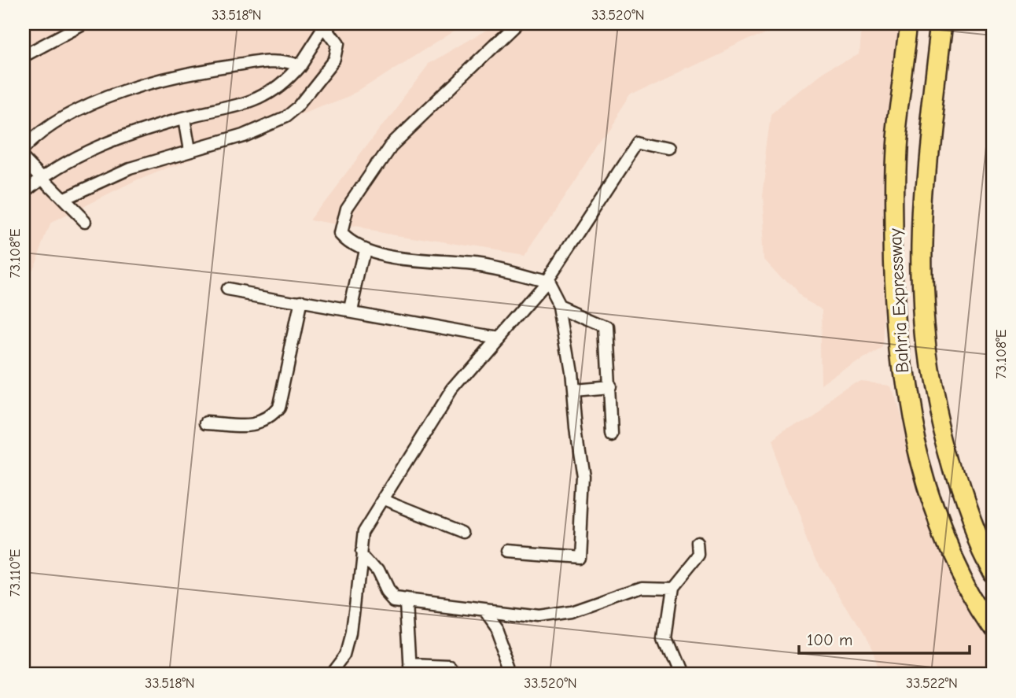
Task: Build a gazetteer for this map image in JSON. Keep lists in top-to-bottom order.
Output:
{
  "streets": {
    "main road": ["Bahria Expressway"]
  },
  "scale_bar": "100 m",
  "coordinates": [
    "33.518°N",
    "33.520°N",
    "73.108°E",
    "73.110°E",
    "33.522°N"
  ]
}
